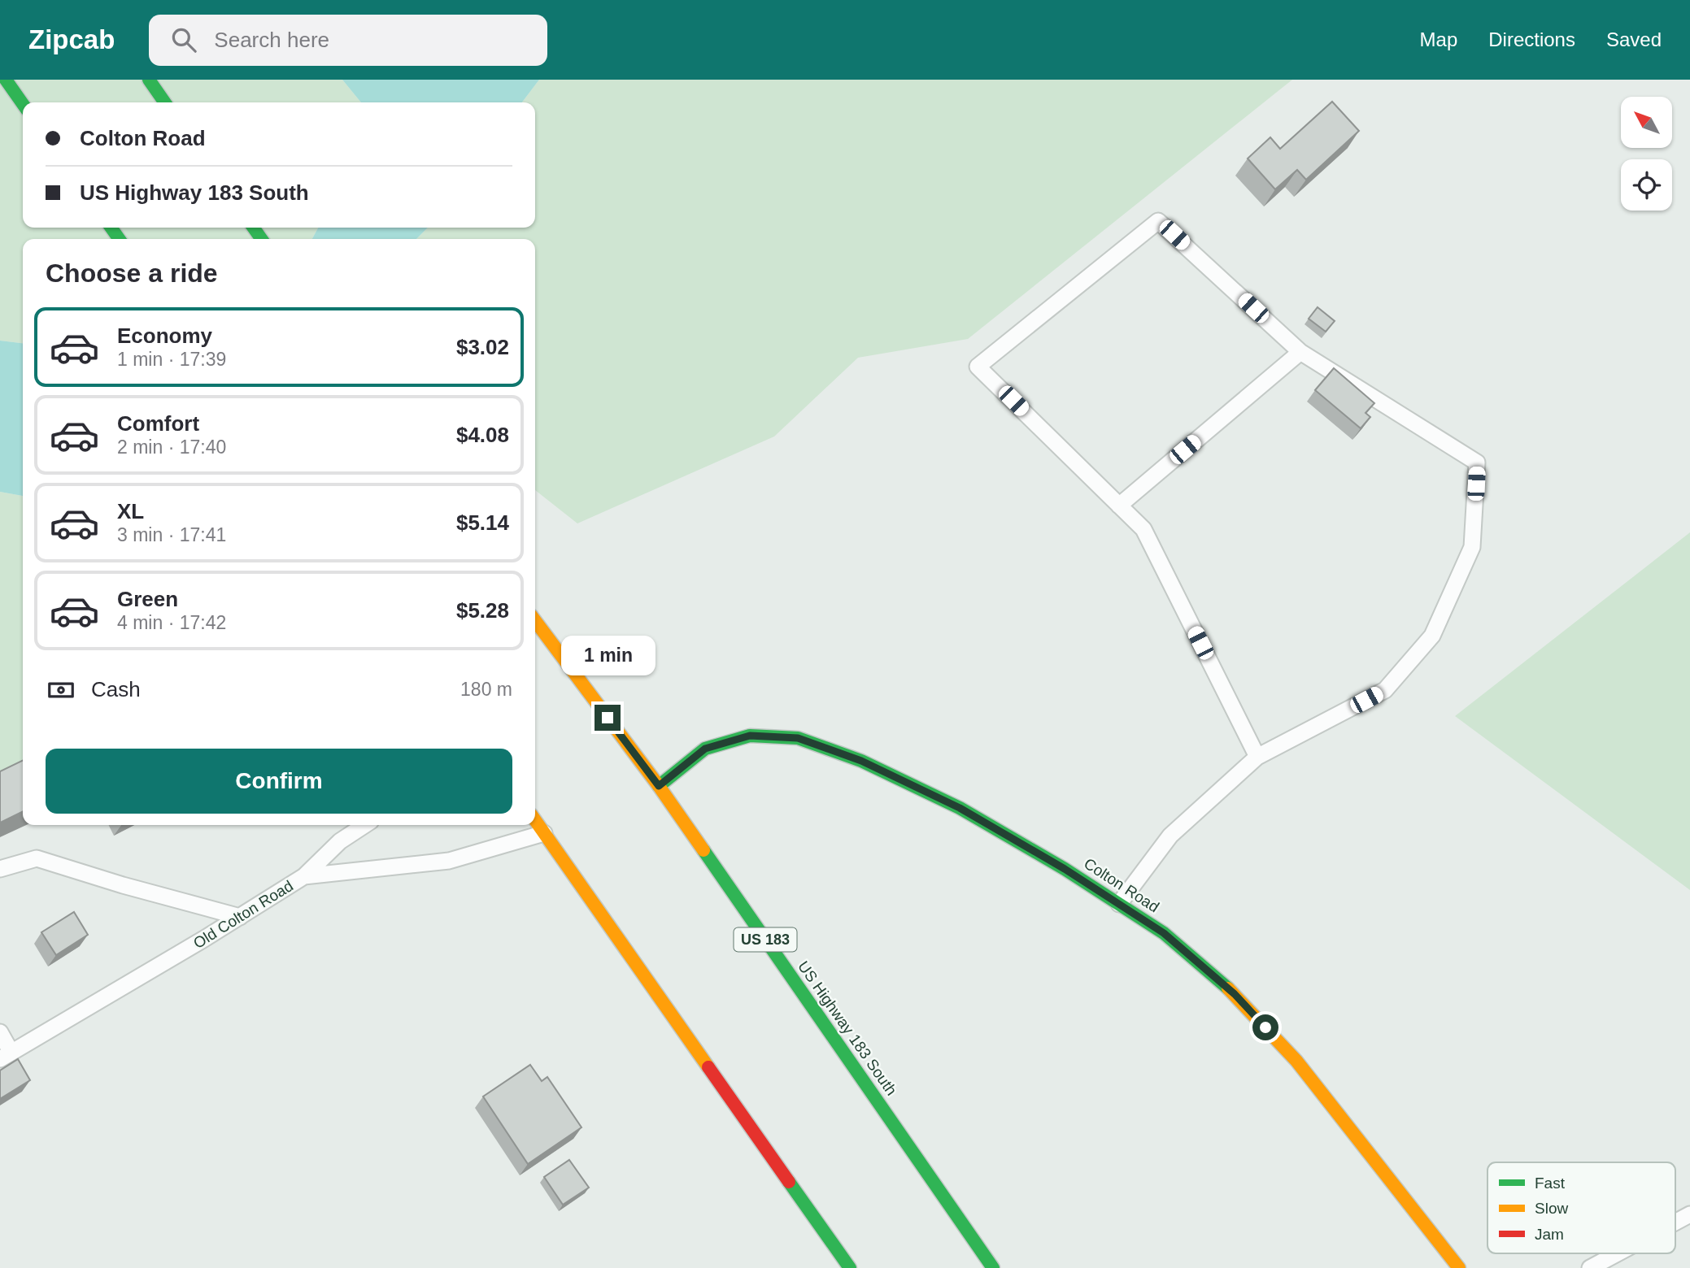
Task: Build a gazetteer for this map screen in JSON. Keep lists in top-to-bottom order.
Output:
{
  "streets": {
    "main road": ["Colton Road", "US 183", "US Highway 183 South"],
    "lane": ["Old Colton Road"]
  },
  "crossings": [
    ["Colton Road", "US Highway 183 South"]
  ],
  "legend": ["Fast", "Slow", "Jam"],
  "north": "top left",
  "page": {
    "header": "Zipcab",
    "search": "Search here",
    "nav": ["Map", "Directions", "Saved"],
    "banner": ["Colton Road", "US Highway 183 South"],
    "heading": "Choose a ride",
    "list": [
      {
        "name": "Economy",
        "note": "1 min · 17:39",
        "value": "$3.02"
      },
      {
        "name": "Comfort",
        "note": "2 min · 17:40",
        "value": "$4.08"
      },
      {
        "name": "XL",
        "note": "3 min · 17:41",
        "value": "$5.14"
      },
      {
        "name": "Green",
        "note": "4 min · 17:42",
        "value": "$5.28"
      }
    ],
    "bubble": "1 min",
    "pay": ["Cash", "180 m"],
    "buttons": "Confirm"
  }
}
